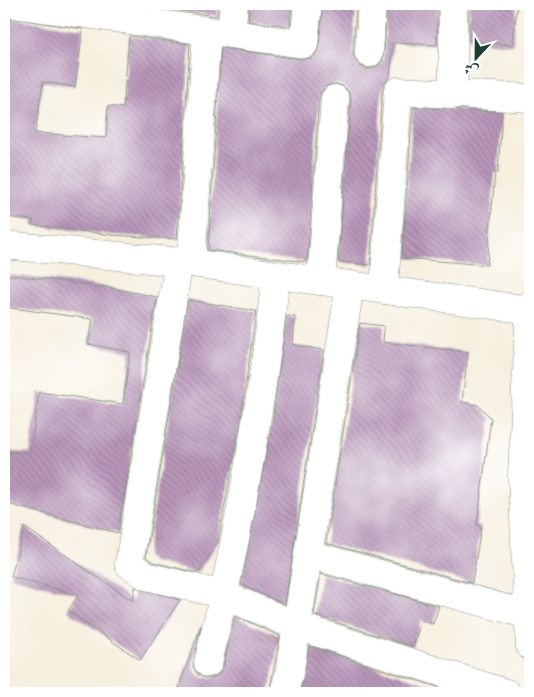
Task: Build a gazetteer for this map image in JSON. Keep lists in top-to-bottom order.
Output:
{
  "north": "bottom"
}
